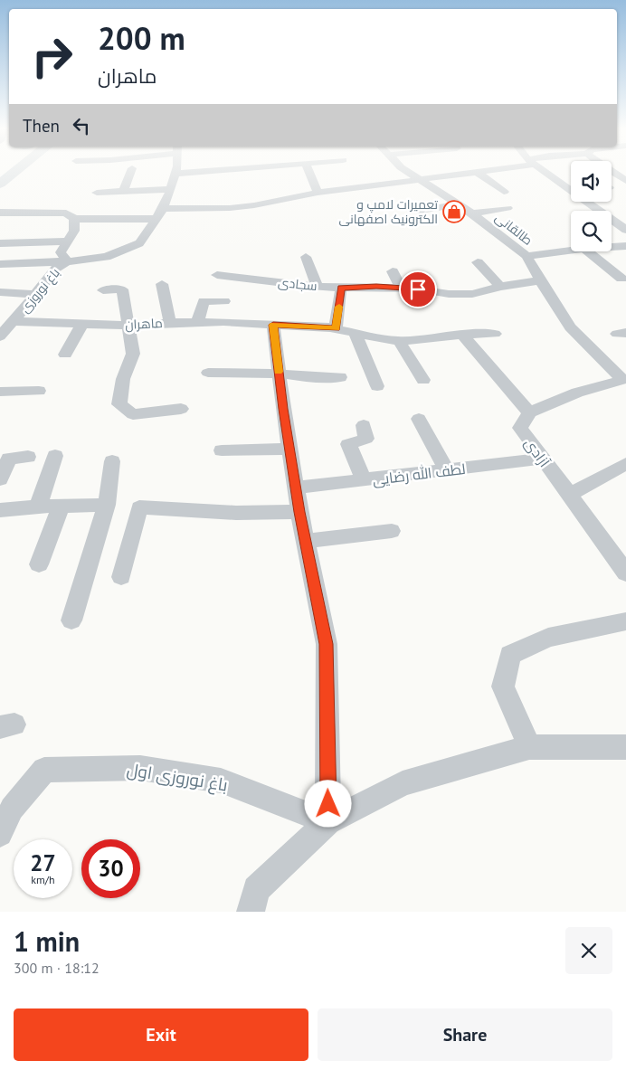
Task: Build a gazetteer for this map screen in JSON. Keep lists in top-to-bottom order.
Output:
{
  "streets": {
    "street": [
      "طالقانی",
      "سجادی",
      "باغ نوروزی",
      "ماهران",
      "آزادی",
      "لطف الله رضایی",
      "باغ نوروزی اول"
    ]
  },
  "crossings": [
    ["طالقانی", "سجادی"],
    ["باغ نوروزی", "ماهران"],
    ["آزادی", "لطف الله رضایی"]
  ],
  "places": {
    "shop": ["تعمیرات لامپ و الکترونیک اصفهانی"]
  },
  "page": {
    "turn": ["200 m", "ماهران"],
    "then": "Then",
    "speed": "27 km/h",
    "limit": "30",
    "heading": ["1 min", "300 m · 18:12"],
    "buttons": ["Exit", "Share"]
  }
}
